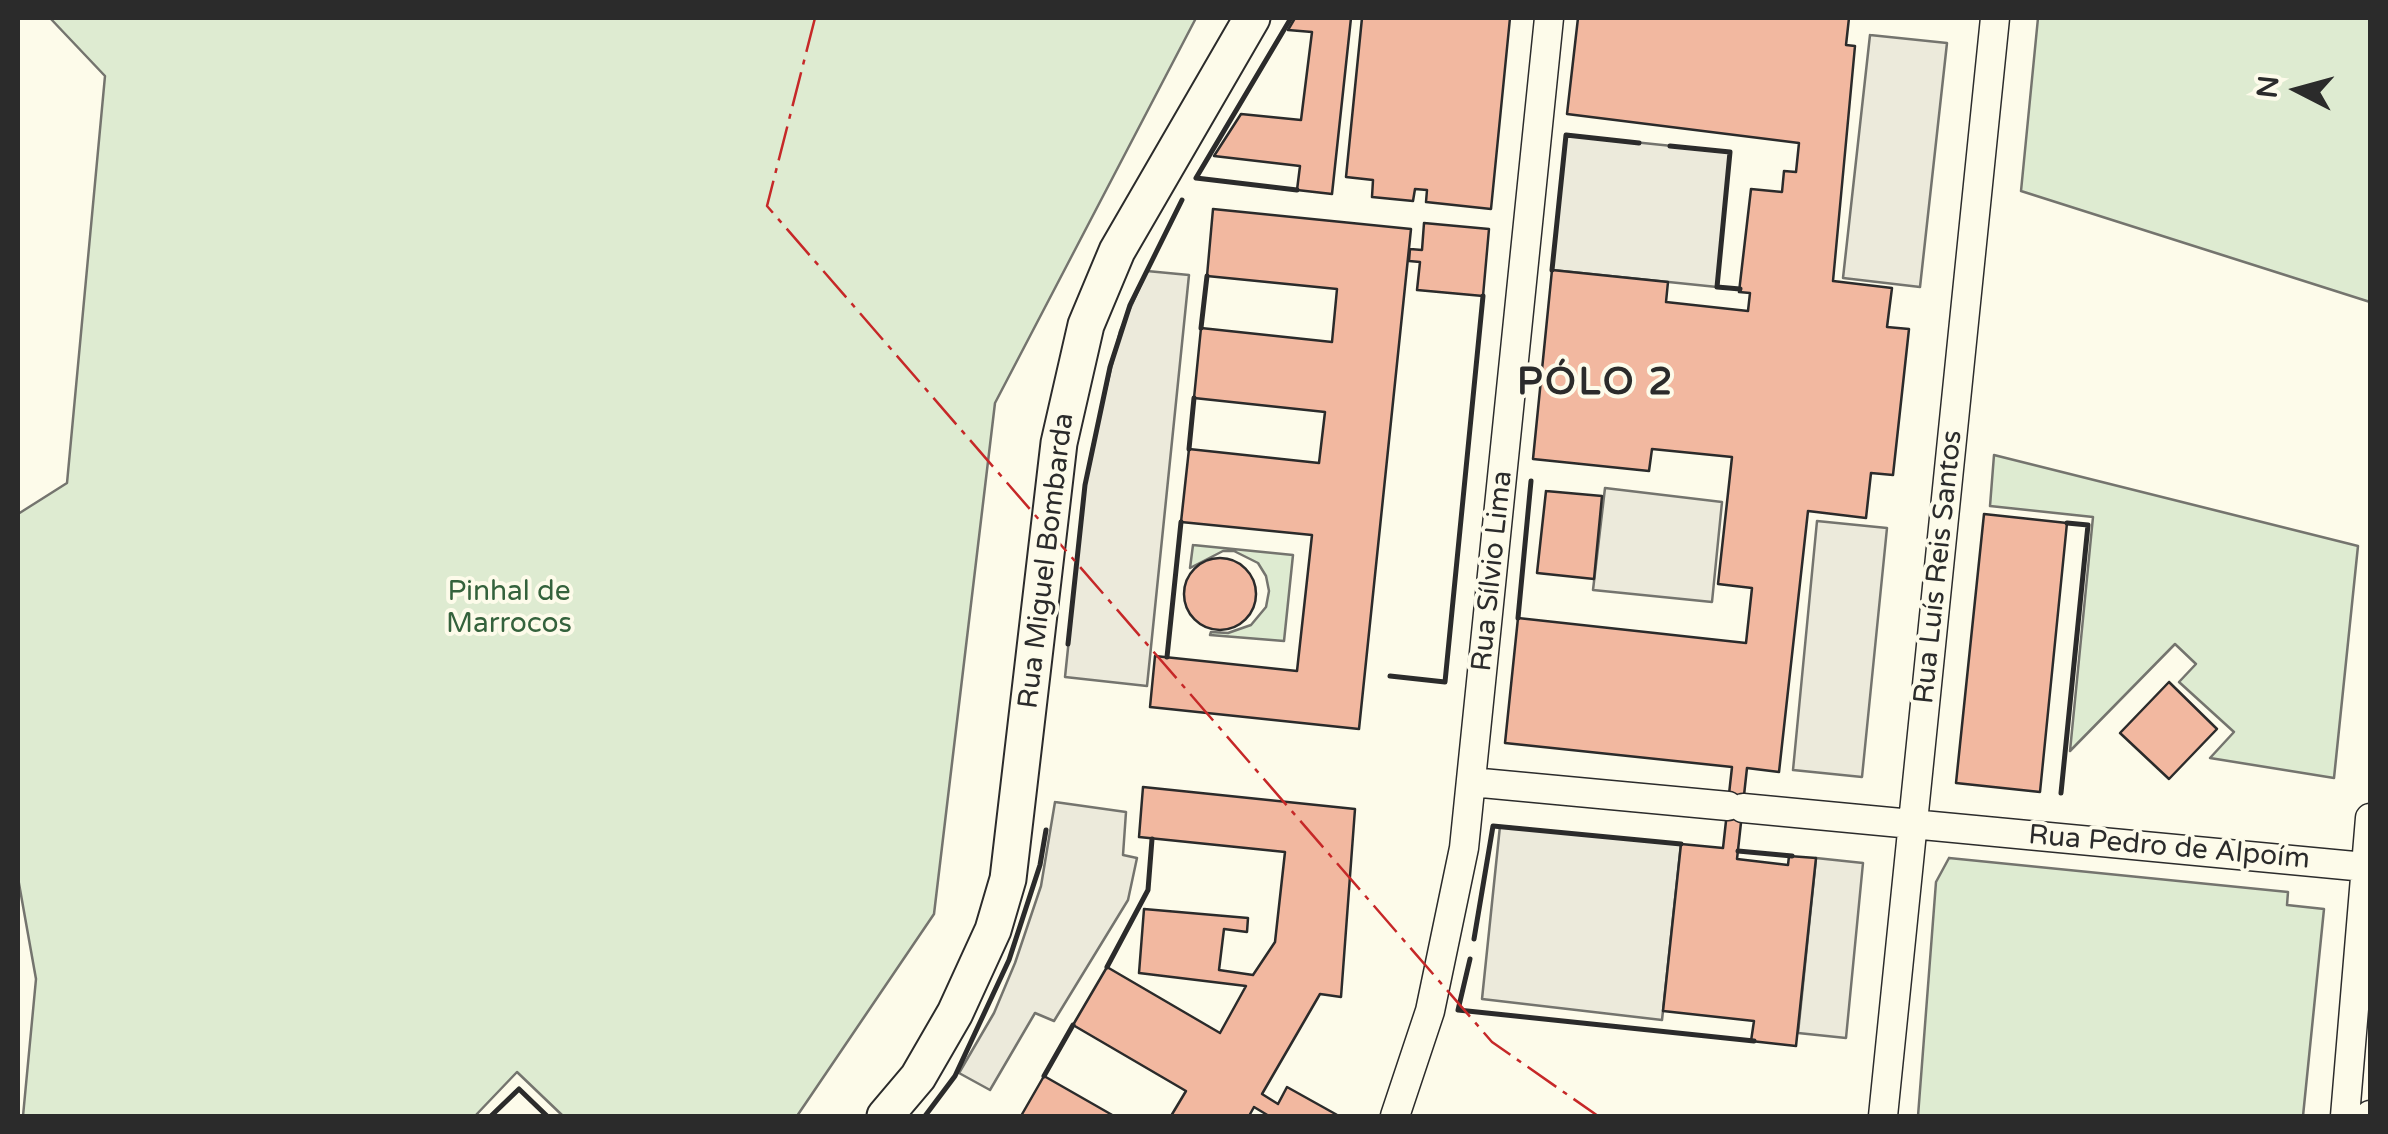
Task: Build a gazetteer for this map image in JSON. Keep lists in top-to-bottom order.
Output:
{
  "streets": {
    "street": [
      "Rua Miguel Bombarda",
      "Rua Luís Reis Santos",
      "Rua Sílvio Lima",
      "Rua Pedro de Alpoím"
    ]
  },
  "crossings": [
    ["Rua Luís Reis Santos", "Rua Pedro de Alpoím"],
    ["Rua Sílvio Lima", "Rua Pedro de Alpoím"]
  ],
  "districts": ["PÓLO 2"],
  "parks": ["Pinhal de Marrocos"],
  "north": "left"
}
